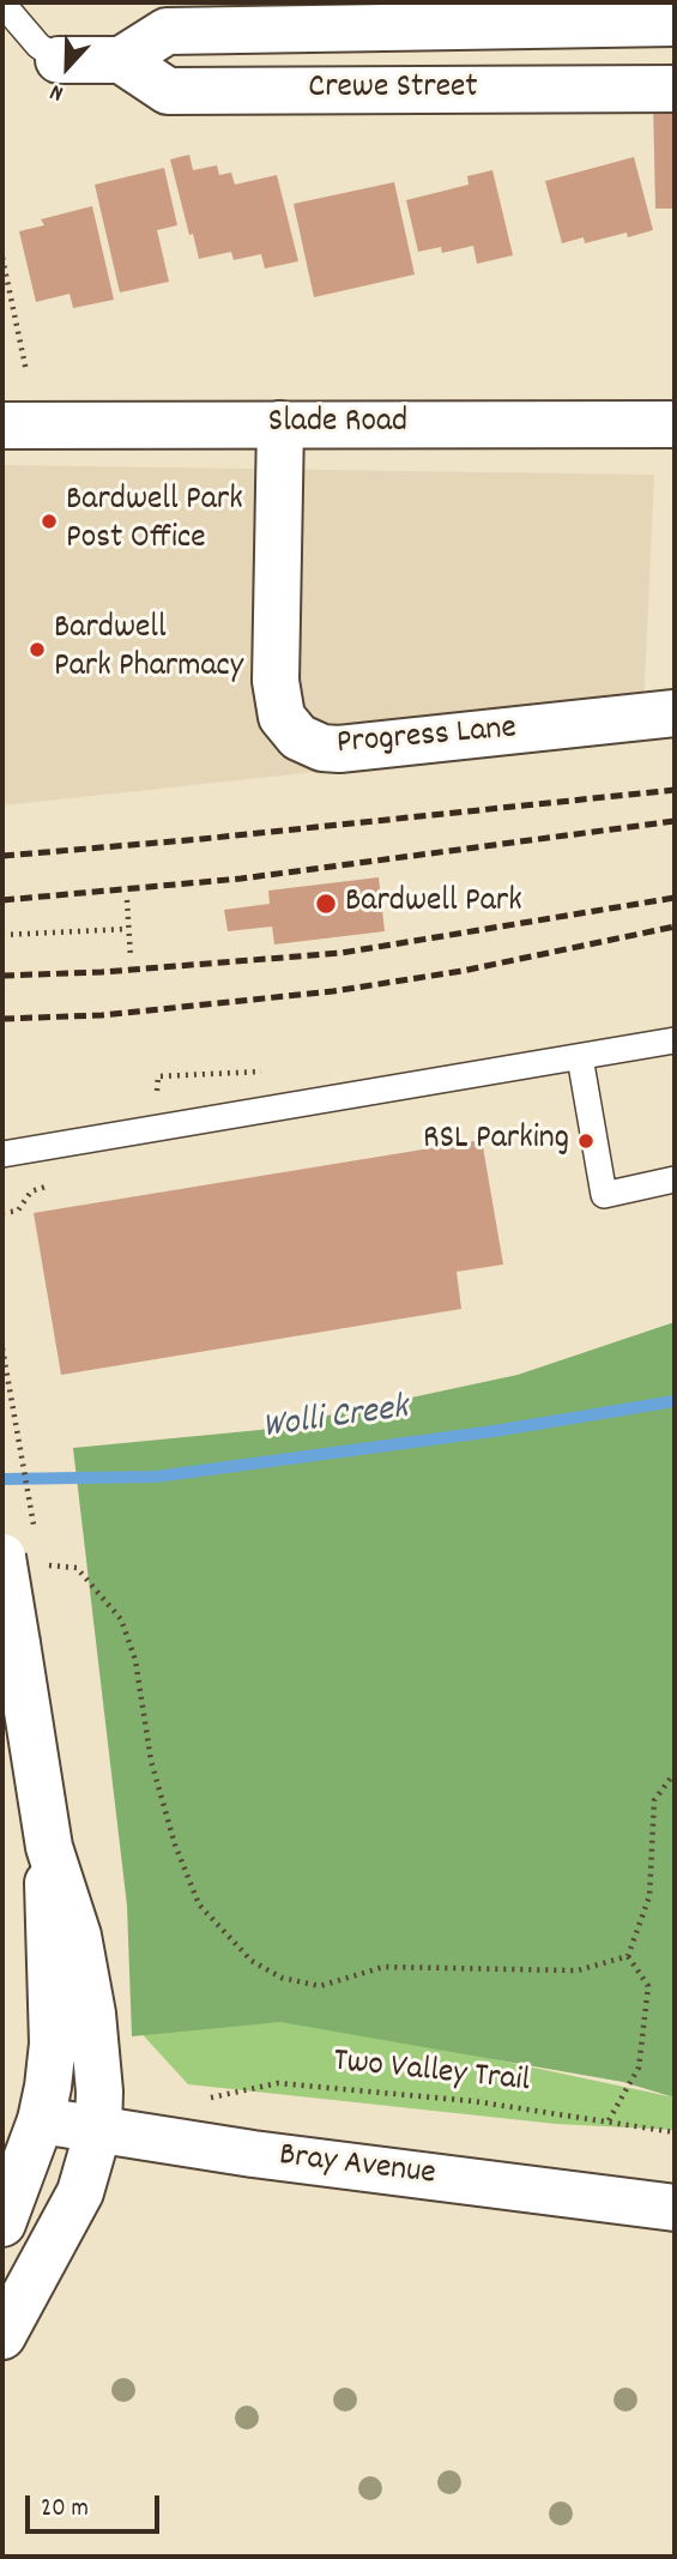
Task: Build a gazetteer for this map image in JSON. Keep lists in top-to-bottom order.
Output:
{
  "streets": {
    "street": [
      "Crewe Street",
      "Slade Road",
      "Progress Lane",
      "Bray Avenue"
    ],
    "path": ["Two Valley Trail"]
  },
  "crossings": [
    ["Slade Road", "Progress Lane"]
  ],
  "water": ["Wolli Creek"],
  "places": [
    "Bardwell Park Post Office",
    "Bardwell Park Pharmacy",
    "Bardwell Park",
    "RSL Parking"
  ],
  "scale_bar": "20 m",
  "north": "bottom"
}
